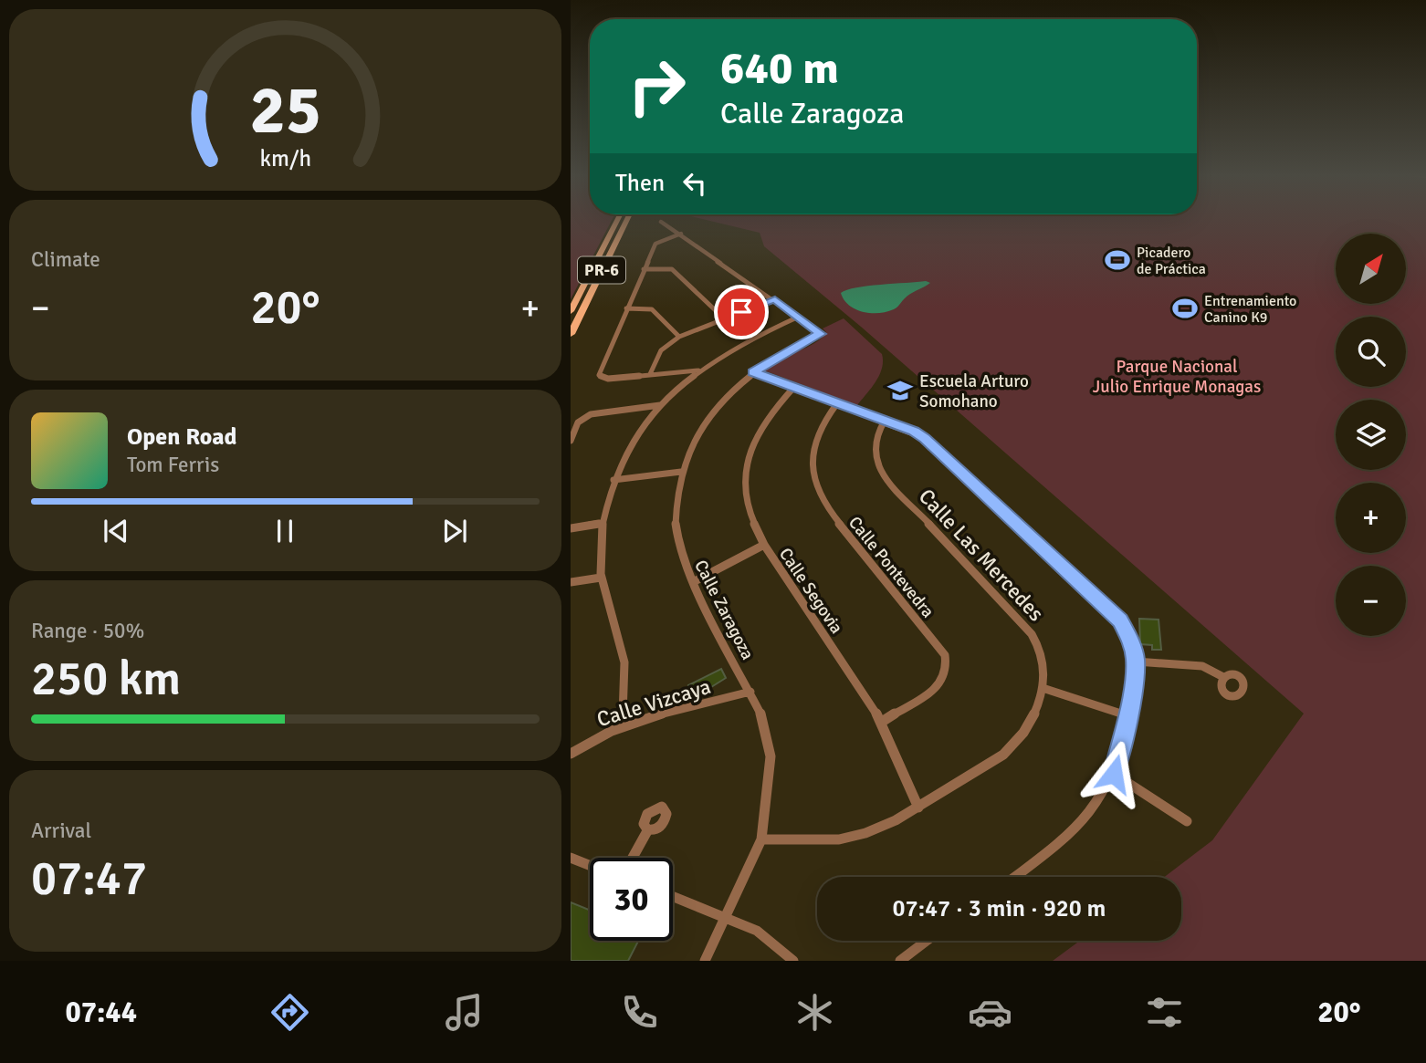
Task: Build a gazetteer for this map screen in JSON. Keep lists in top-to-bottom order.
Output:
{
  "streets": {
    "main road": ["PR-6"],
    "street": [
      "Calle Las Mercedes",
      "Calle Pontevedra",
      "Calle Segovia",
      "Calle Zaragoza",
      "Calle Vizcaya"
    ]
  },
  "crossings": [
    ["Calle Las Mercedes", "Calle Segovia"],
    ["Calle Las Mercedes", "Calle Zaragoza"],
    ["Calle Pontevedra", "Calle Segovia"],
    ["Calle Zaragoza", "Calle Vizcaya"]
  ],
  "parks": ["Parque Nacional Julio Enrique Monagas"],
  "places": {
    "sports": ["Picadero de Práctica", "Entrenamiento Canino K9"],
    "school or university": ["Escuela Arturo Somohano"]
  },
  "north": "top right",
  "page": {
    "turn": ["640 m", "Calle Zaragoza"],
    "then": "Then",
    "tile": [
      "Climate",
      ["Range · 50%", "250 km"],
      ["Arrival", "07:47"]
    ],
    "map_buttons": ["+", "−"],
    "heat": ["−", "20°", "+"],
    "song": ["Open Road", "Tom Ferris"],
    "limit": "30",
    "trip": "07:47 · 3 min · 920 m",
    "tabs": ["07:44", "20°"],
    "gauge": ["25", "km/h"]
  }
}
